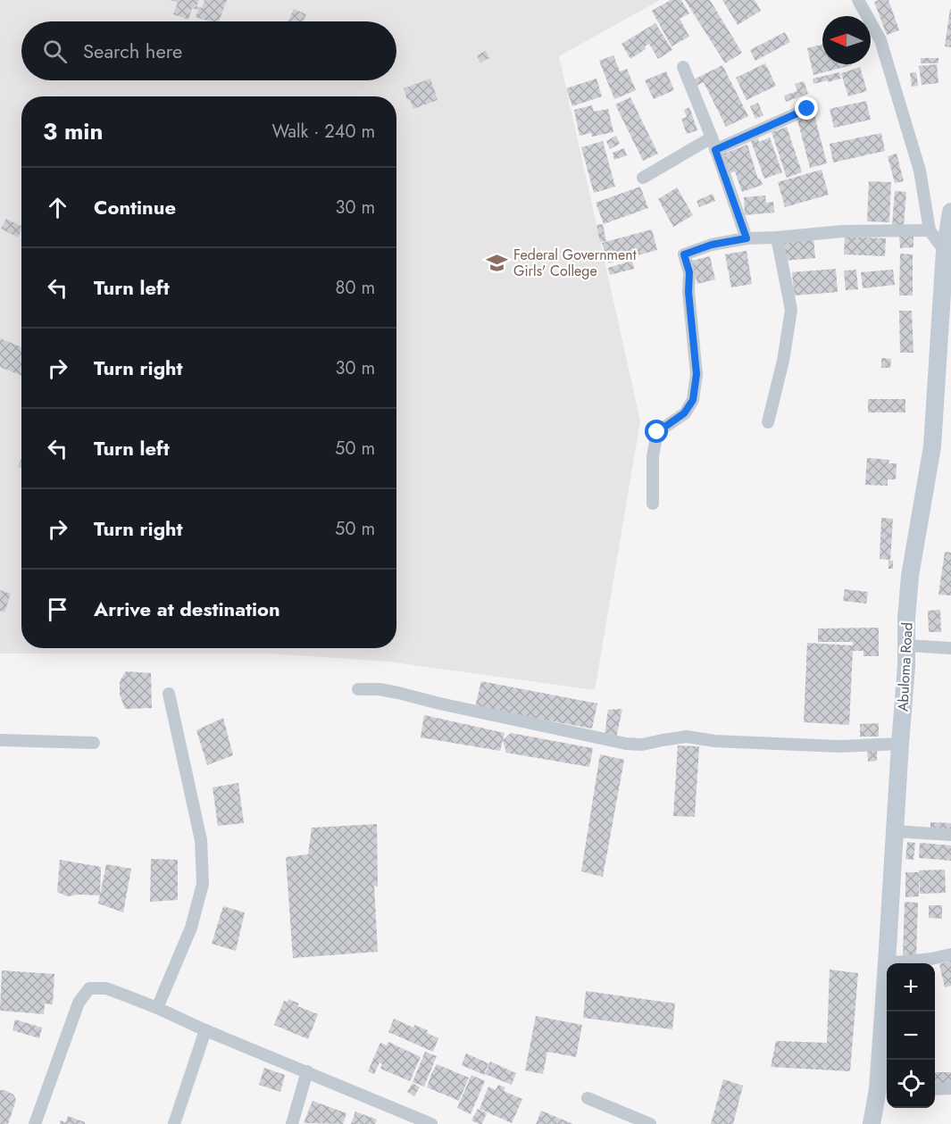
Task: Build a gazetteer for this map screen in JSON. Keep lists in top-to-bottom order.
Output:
{
  "streets": {
    "street": ["Abuloma Road"]
  },
  "places": {
    "school or university": ["Federal Government Girls' College"]
  },
  "north": "left",
  "page": {
    "search": "Search here",
    "heading": ["3 min", "Walk · 240 m"],
    "list": [
      ["Continue", "30 m"],
      ["Turn left", "80 m"],
      ["Turn right", "30 m"],
      ["Turn left", "50 m"],
      ["Turn right", "50 m"],
      "Arrive at destination"
    ],
    "map_buttons": ["+", "−"]
  }
}
